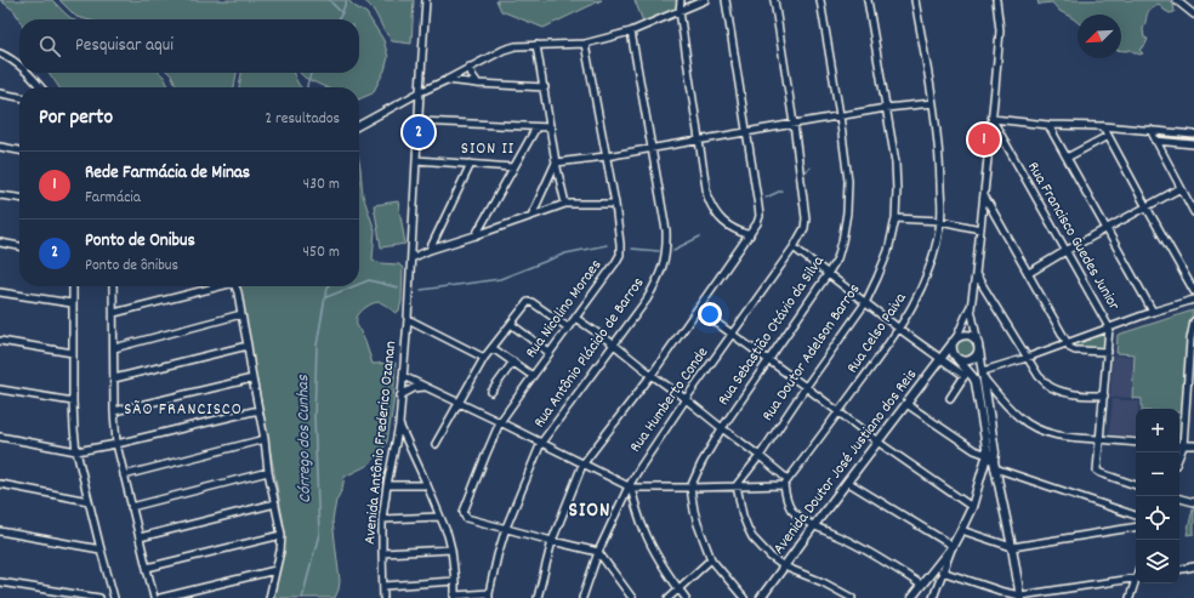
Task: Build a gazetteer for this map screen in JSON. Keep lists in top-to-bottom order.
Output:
{
  "streets": {
    "main road": ["Avenida Doutor José Justiano dos Reis"],
    "street": [
      "Rua Francisco Guedes Junior",
      "Rua Nicolino Moraes",
      "Rua Sebastião Otávio da Silva",
      "Rua Celso Paiva",
      "Rua Antônio Plácido de Barros",
      "Rua Doutor Adelson Barros",
      "Rua Humberto Conde",
      "Avenida Antônio Frederico Ozanan"
    ]
  },
  "crossings": [
    ["Rua Nicolino Moraes", "Rua Antônio Plácido de Barros"]
  ],
  "districts": ["SION II", "SÃO FRANCISCO", "SION"],
  "water": ["Córrego dos Cunhas"],
  "north": "bottom left",
  "page": {
    "search": "Pesquisar aqui",
    "heading": ["Por perto", "2 resultados"],
    "pins": ["2", "1"],
    "list": [
      {
        "mark": "1",
        "name": "Rede Farmácia de Minas",
        "note": "Farmácia",
        "value": "430 m"
      },
      {
        "mark": "2",
        "name": "Ponto de Onibus",
        "note": "Ponto de ônibus",
        "value": "450 m"
      }
    ],
    "map_buttons": ["+", "−"]
  }
}
